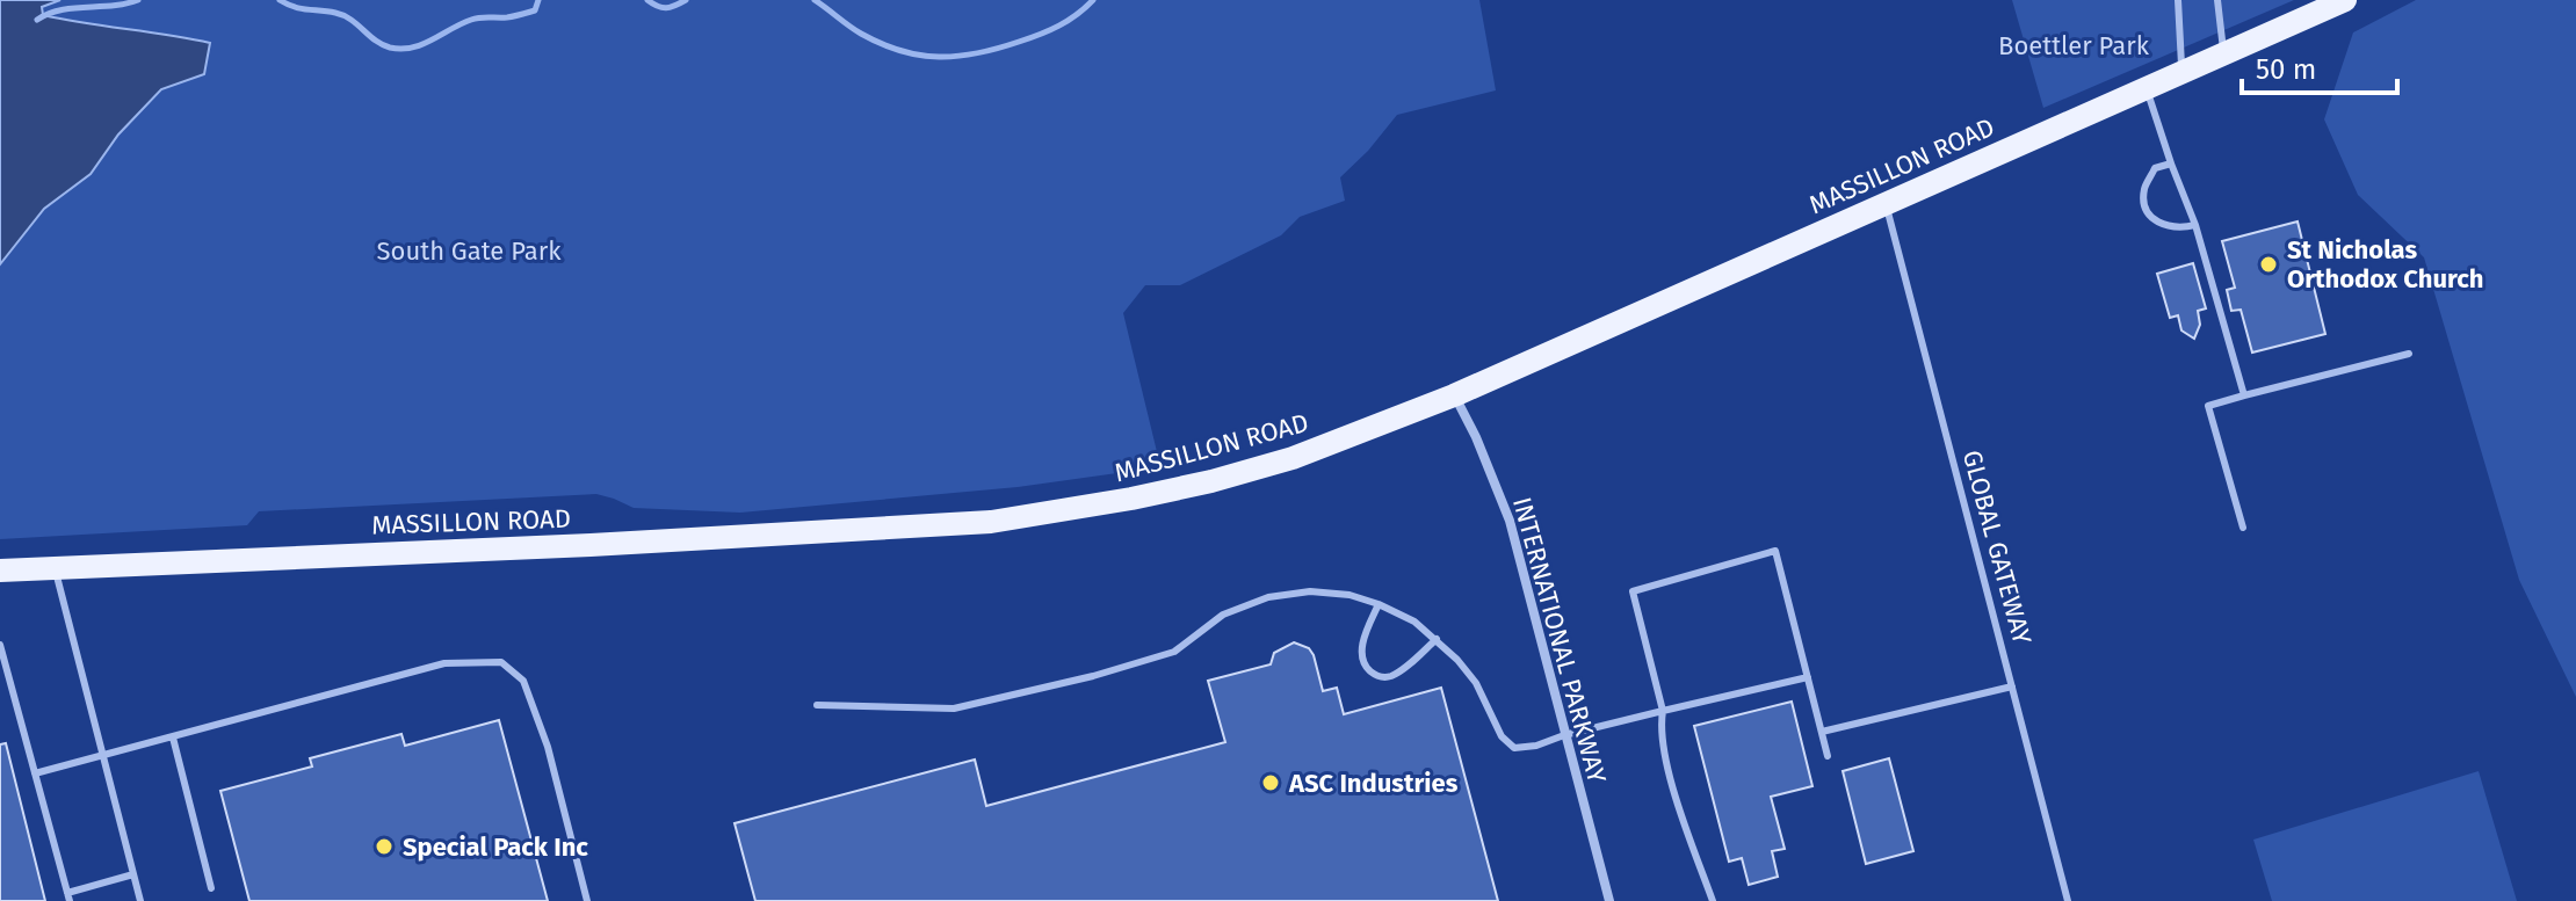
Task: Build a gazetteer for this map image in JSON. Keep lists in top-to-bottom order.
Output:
{
  "streets": {
    "main road": ["MASSILLON ROAD"],
    "street": ["INTERNATIONAL PARKWAY"],
    "lane": ["GLOBAL GATEWAY"]
  },
  "crossings": [
    ["MASSILLON ROAD", "GLOBAL GATEWAY"],
    ["MASSILLON ROAD", "INTERNATIONAL PARKWAY"]
  ],
  "parks": ["Boettler Park", "South Gate Park"],
  "places": ["St Nicholas Orthodox Church", "ASC Industries", "Special Pack Inc"],
  "scale_bar": "50 m"
}
